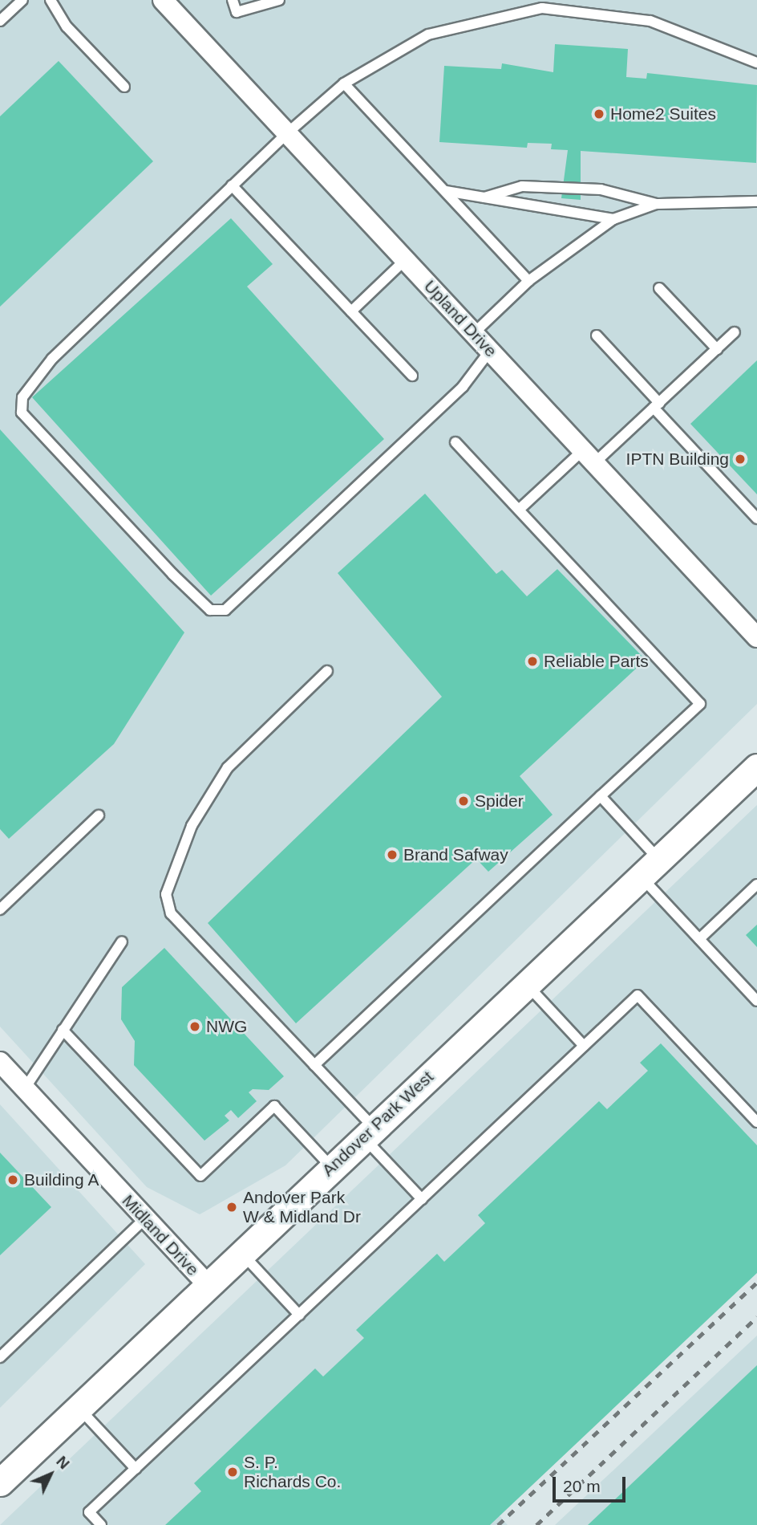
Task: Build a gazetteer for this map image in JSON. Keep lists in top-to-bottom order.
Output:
{
  "streets": {
    "street": ["Upland Drive", "Andover Park West", "Midland Drive"]
  },
  "crossings": [
    ["Andover Park West", "Midland Drive"]
  ],
  "places": [
    "Home2 Suites",
    "IPTN Building",
    "Reliable Parts",
    "Spider",
    "Brand Safway",
    "NWG",
    "Building A",
    "Andover Park W & Midland Dr",
    "S. P. Richards Co."
  ],
  "scale_bar": "20 m",
  "north": "top right"
}
